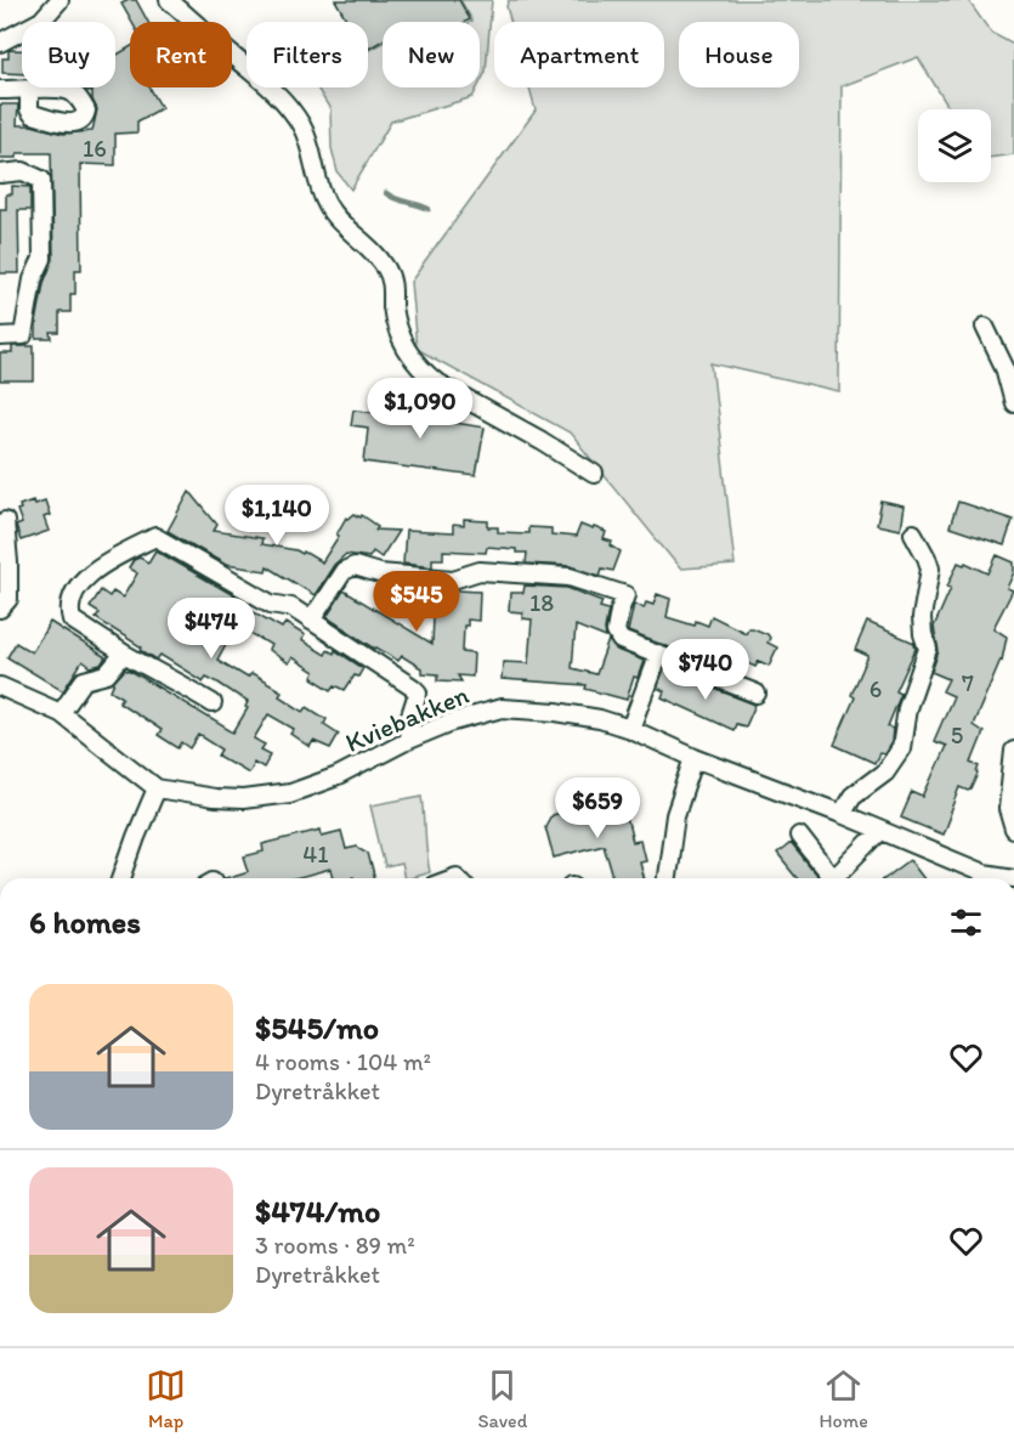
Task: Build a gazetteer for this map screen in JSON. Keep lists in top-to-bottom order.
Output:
{
  "streets": {
    "street": ["Kviebakken"]
  },
  "house_numbers": [
    "16",
    "18",
    "7",
    "6",
    "5",
    "41"
  ],
  "page": {
    "chip": [
      "Buy",
      "Rent",
      "Filters",
      "New",
      "Apartment",
      "House"
    ],
    "price": [
      "$1,090",
      "$1,140",
      "$545",
      "$474",
      "$740",
      "$659"
    ],
    "heading": "6 homes",
    "list": [
      {
        "name": "$545/mo",
        "note": "4 rooms · 104 m² · Dyretråkket"
      },
      {
        "name": "$474/mo",
        "note": "3 rooms · 89 m² · Dyretråkket"
      }
    ],
    "tabs": ["Map", "Saved", "Home"]
  }
}
